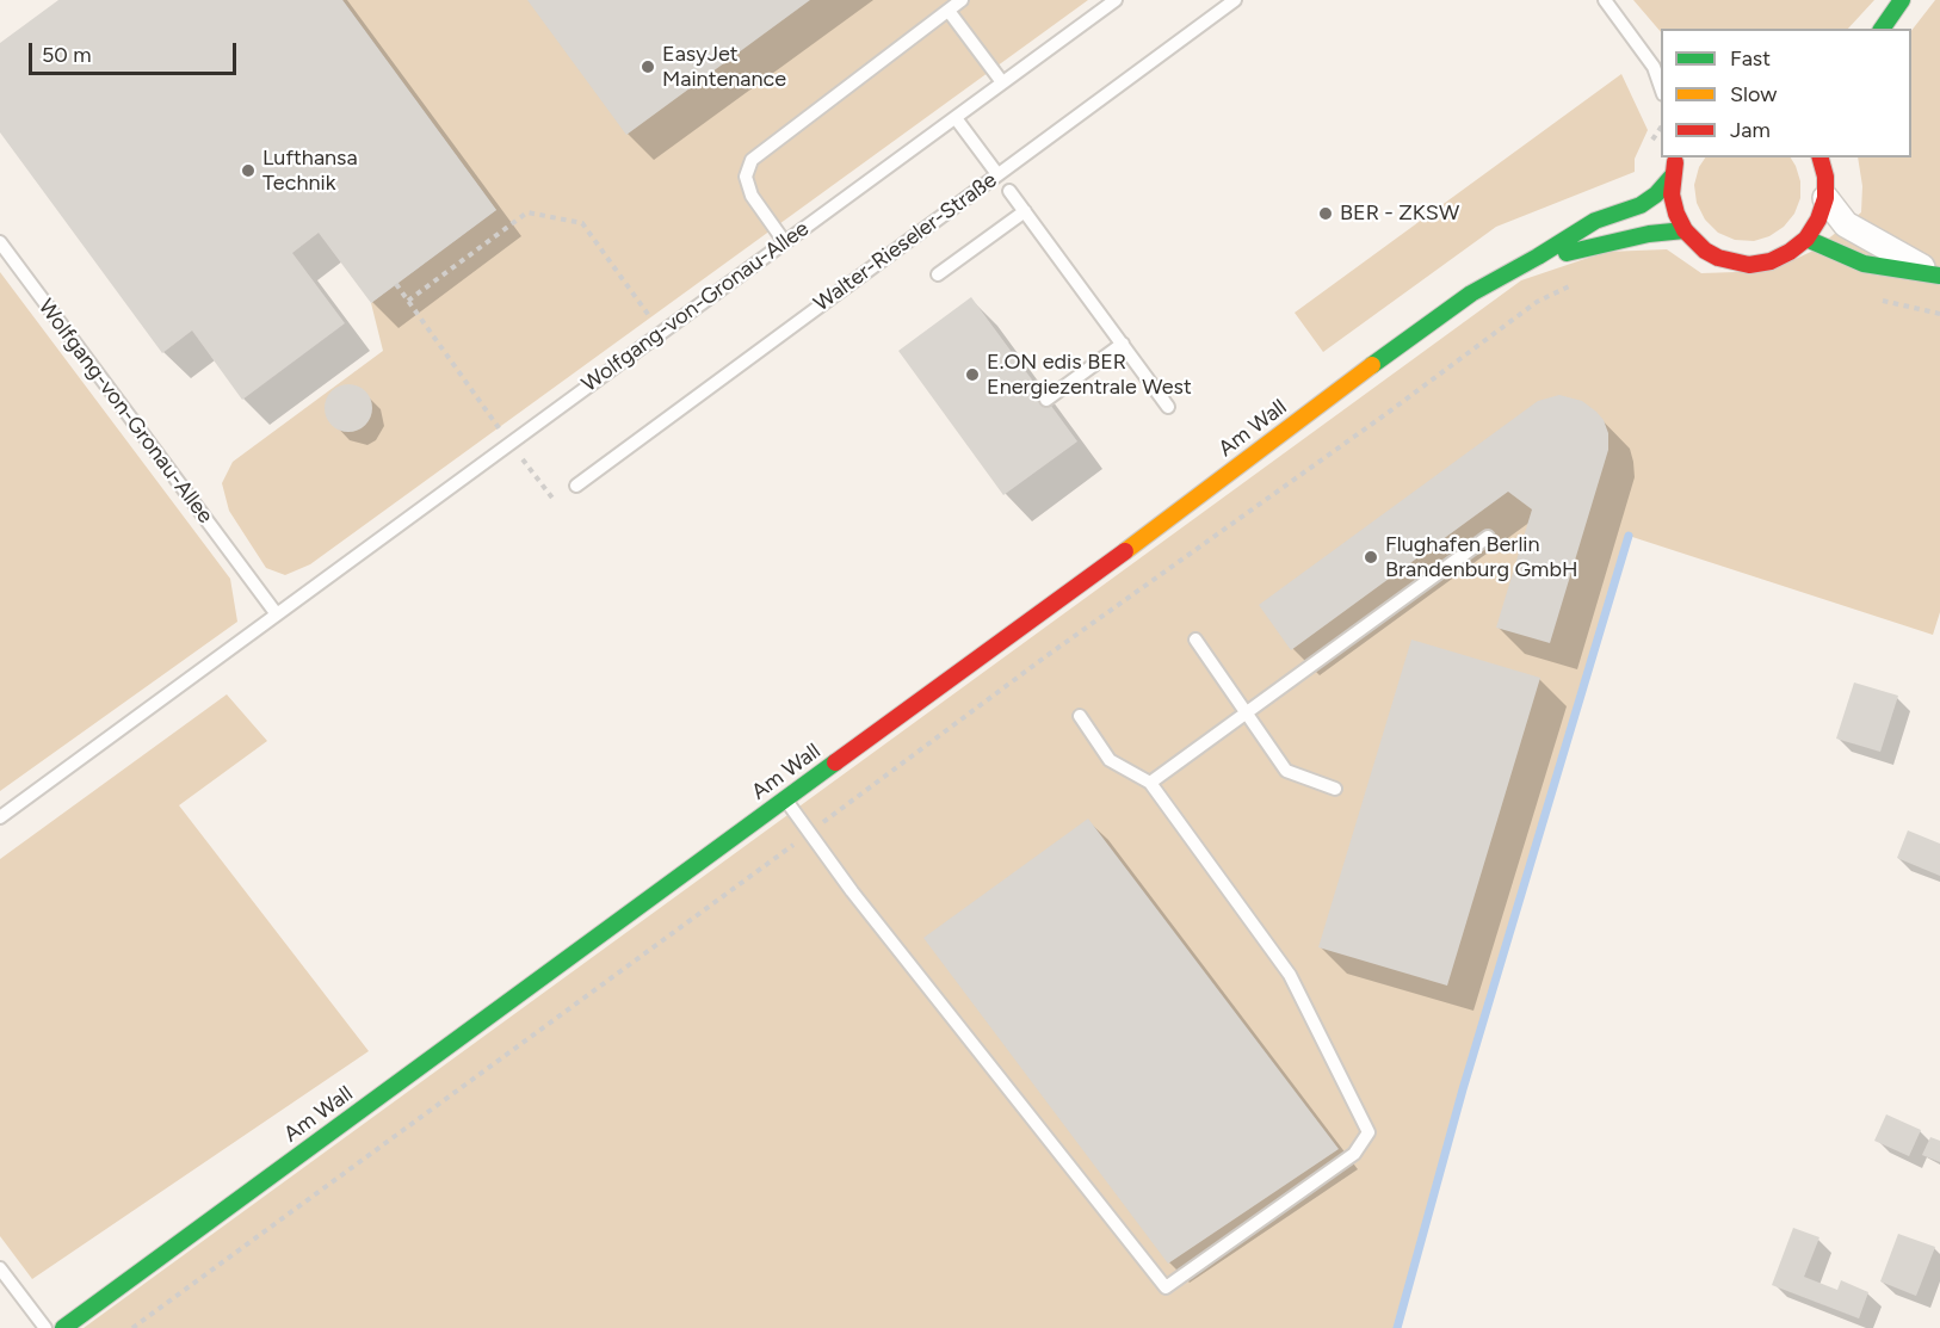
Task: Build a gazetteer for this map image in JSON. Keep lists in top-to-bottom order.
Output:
{
  "streets": {
    "street": ["Am Wall"],
    "lane": ["Walter-Rieseler-Straße", "Wolfgang-von-Gronau-Allee"]
  },
  "places": [
    "EasyJet Maintenance",
    "Lufthansa Technik",
    "BER - ZKSW",
    "E.ON edis BER Energiezentrale West",
    "Flughafen Berlin Brandenburg GmbH"
  ],
  "legend": ["Fast", "Slow", "Jam"],
  "scale_bar": "50 m"
}
